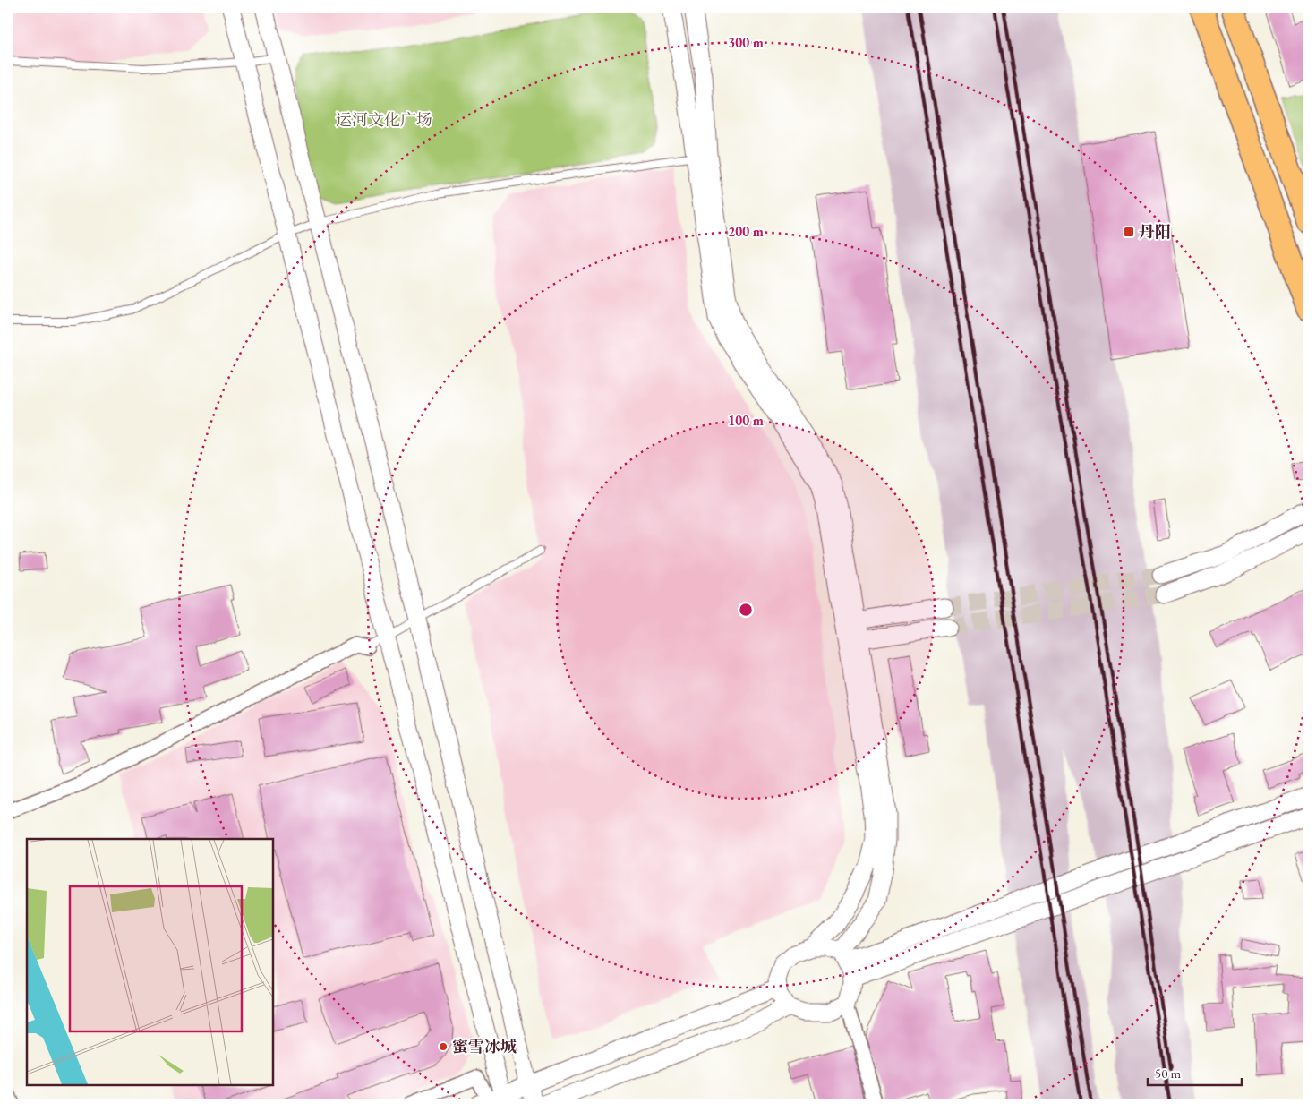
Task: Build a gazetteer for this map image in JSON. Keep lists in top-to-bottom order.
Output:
{
  "parks": ["运河文化广场"],
  "places": {
    "transit": ["丹阳"],
    "other": ["蜜雪冰城"]
  },
  "scale_bar": "50 m",
  "rings": ["300 m", "200 m", "100 m"]
}
